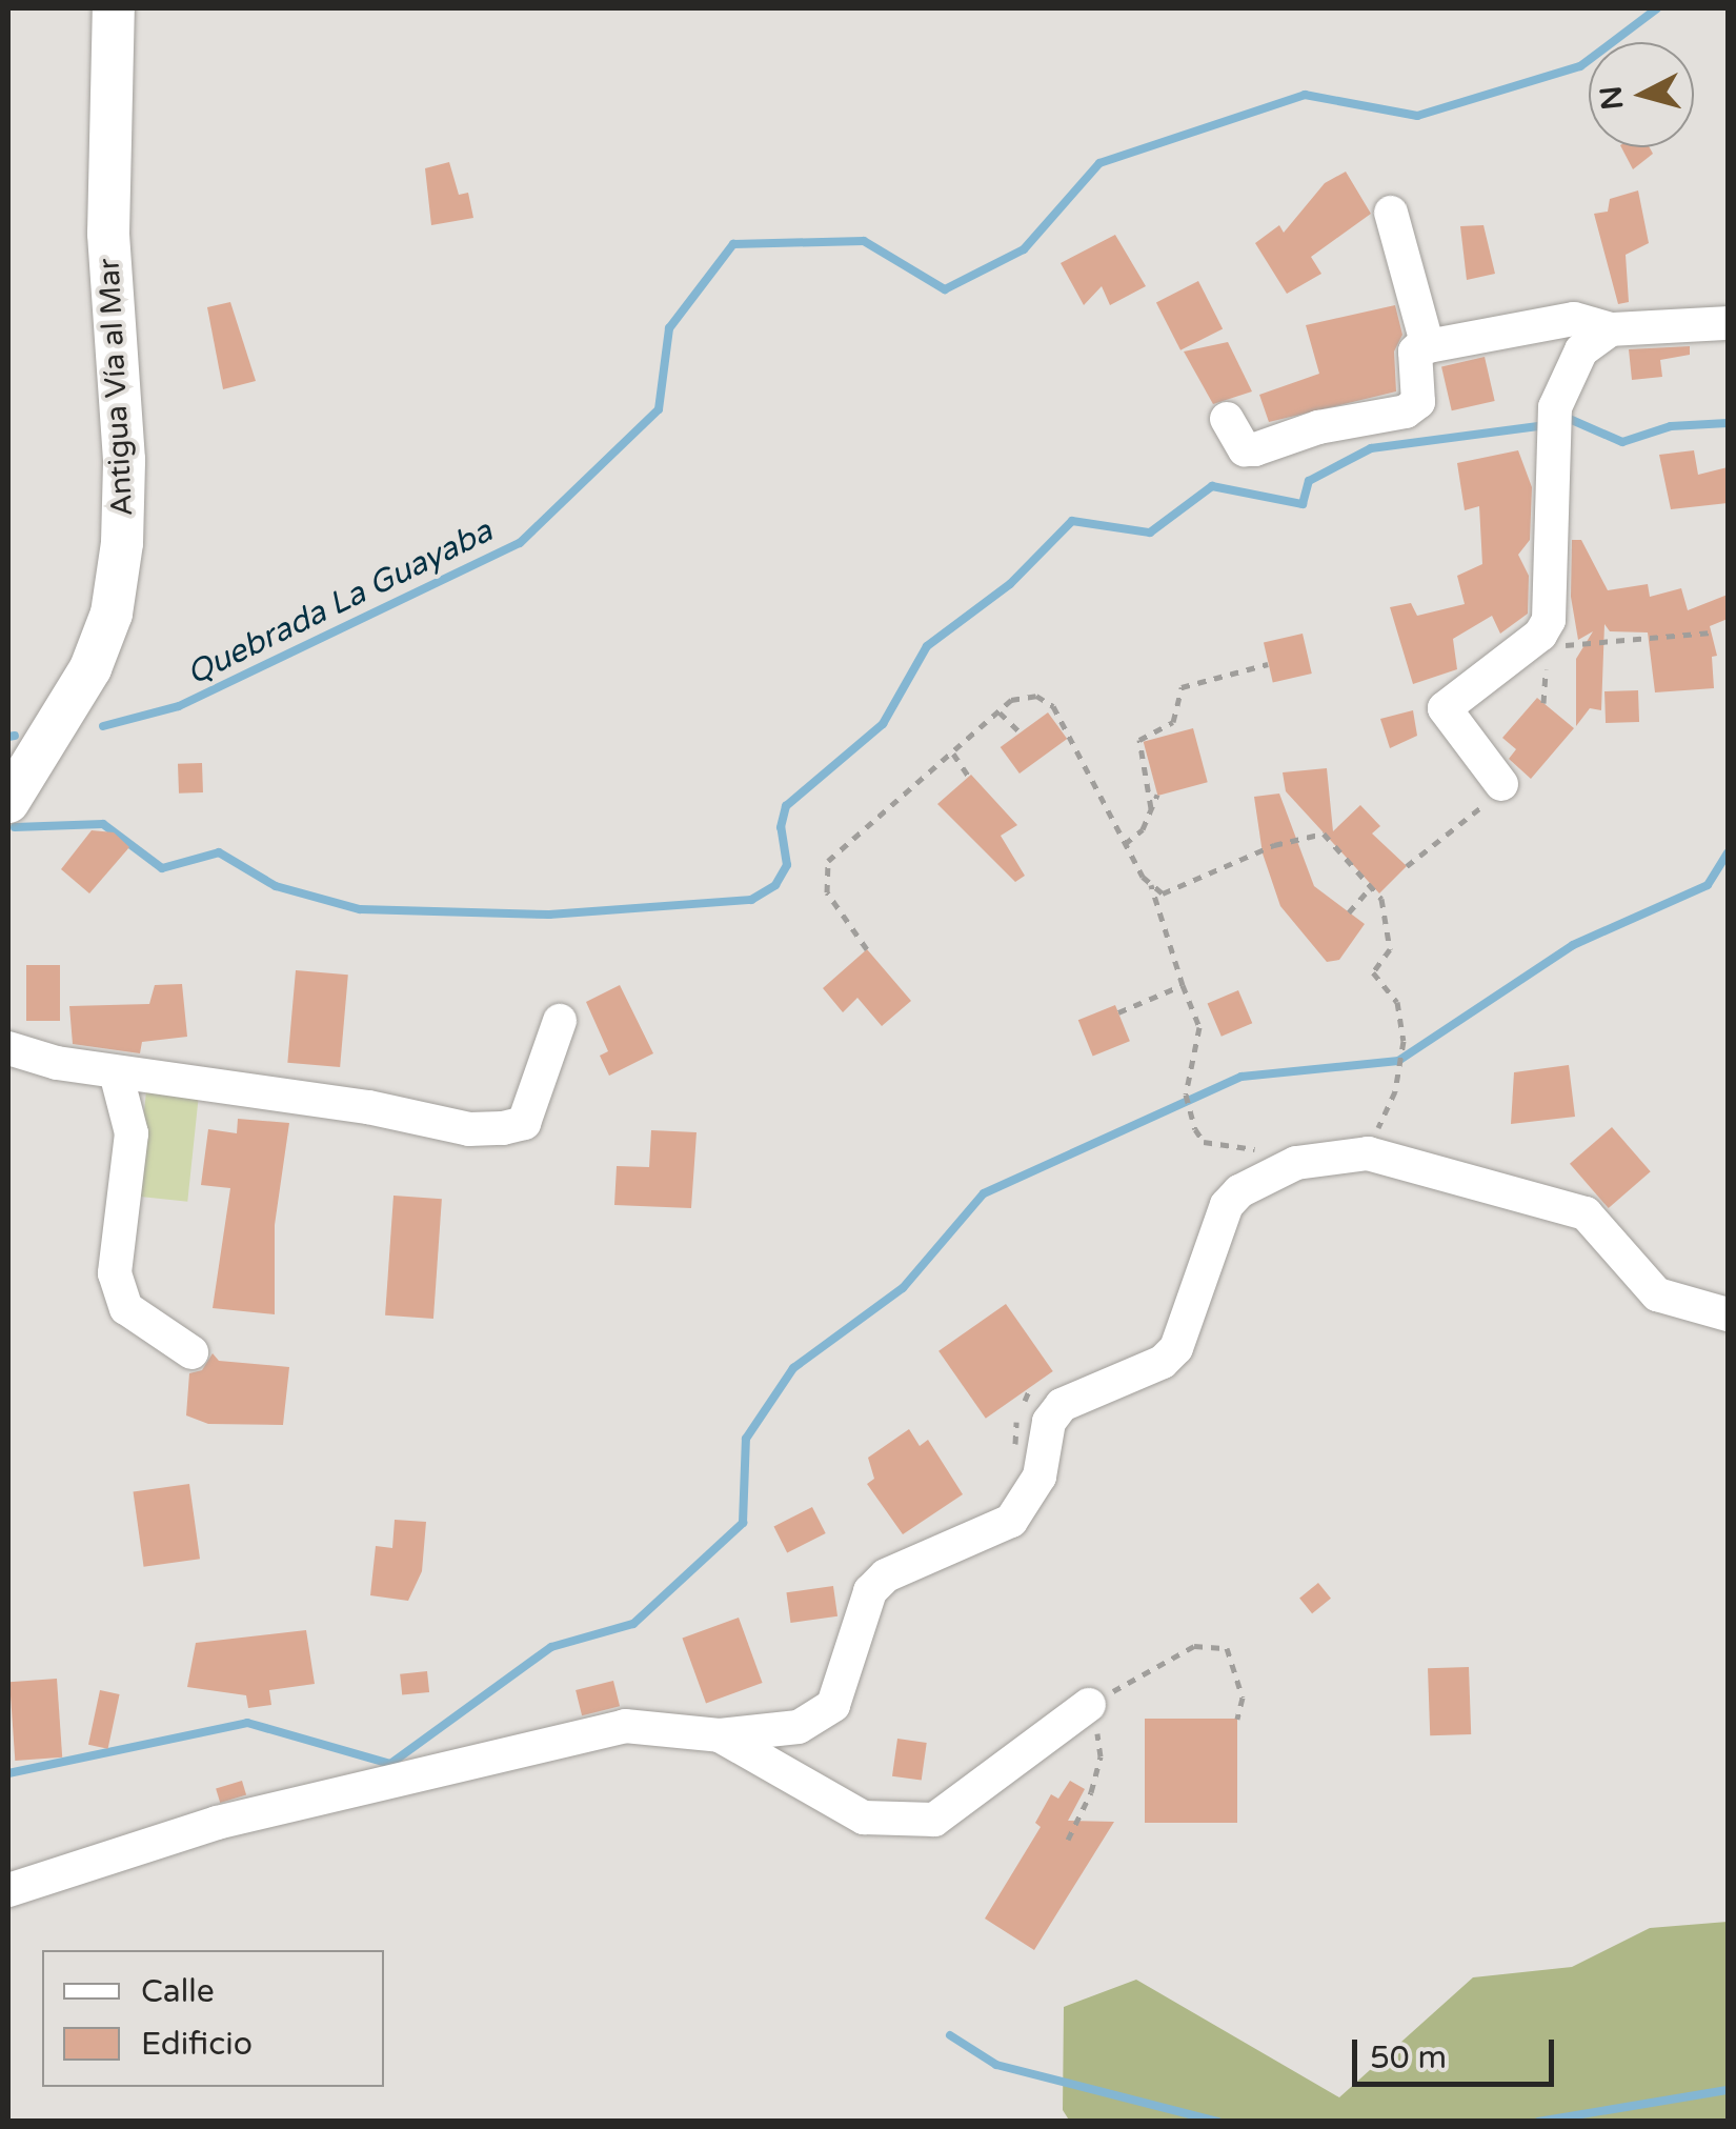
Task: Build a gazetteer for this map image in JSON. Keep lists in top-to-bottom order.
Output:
{
  "streets": {
    "main road": ["Antigua Vía al Mar"]
  },
  "water": ["Quebrada La Guayaba"],
  "legend": ["Calle", "Edificio"],
  "scale_bar": "50 m",
  "north": "left"
}
